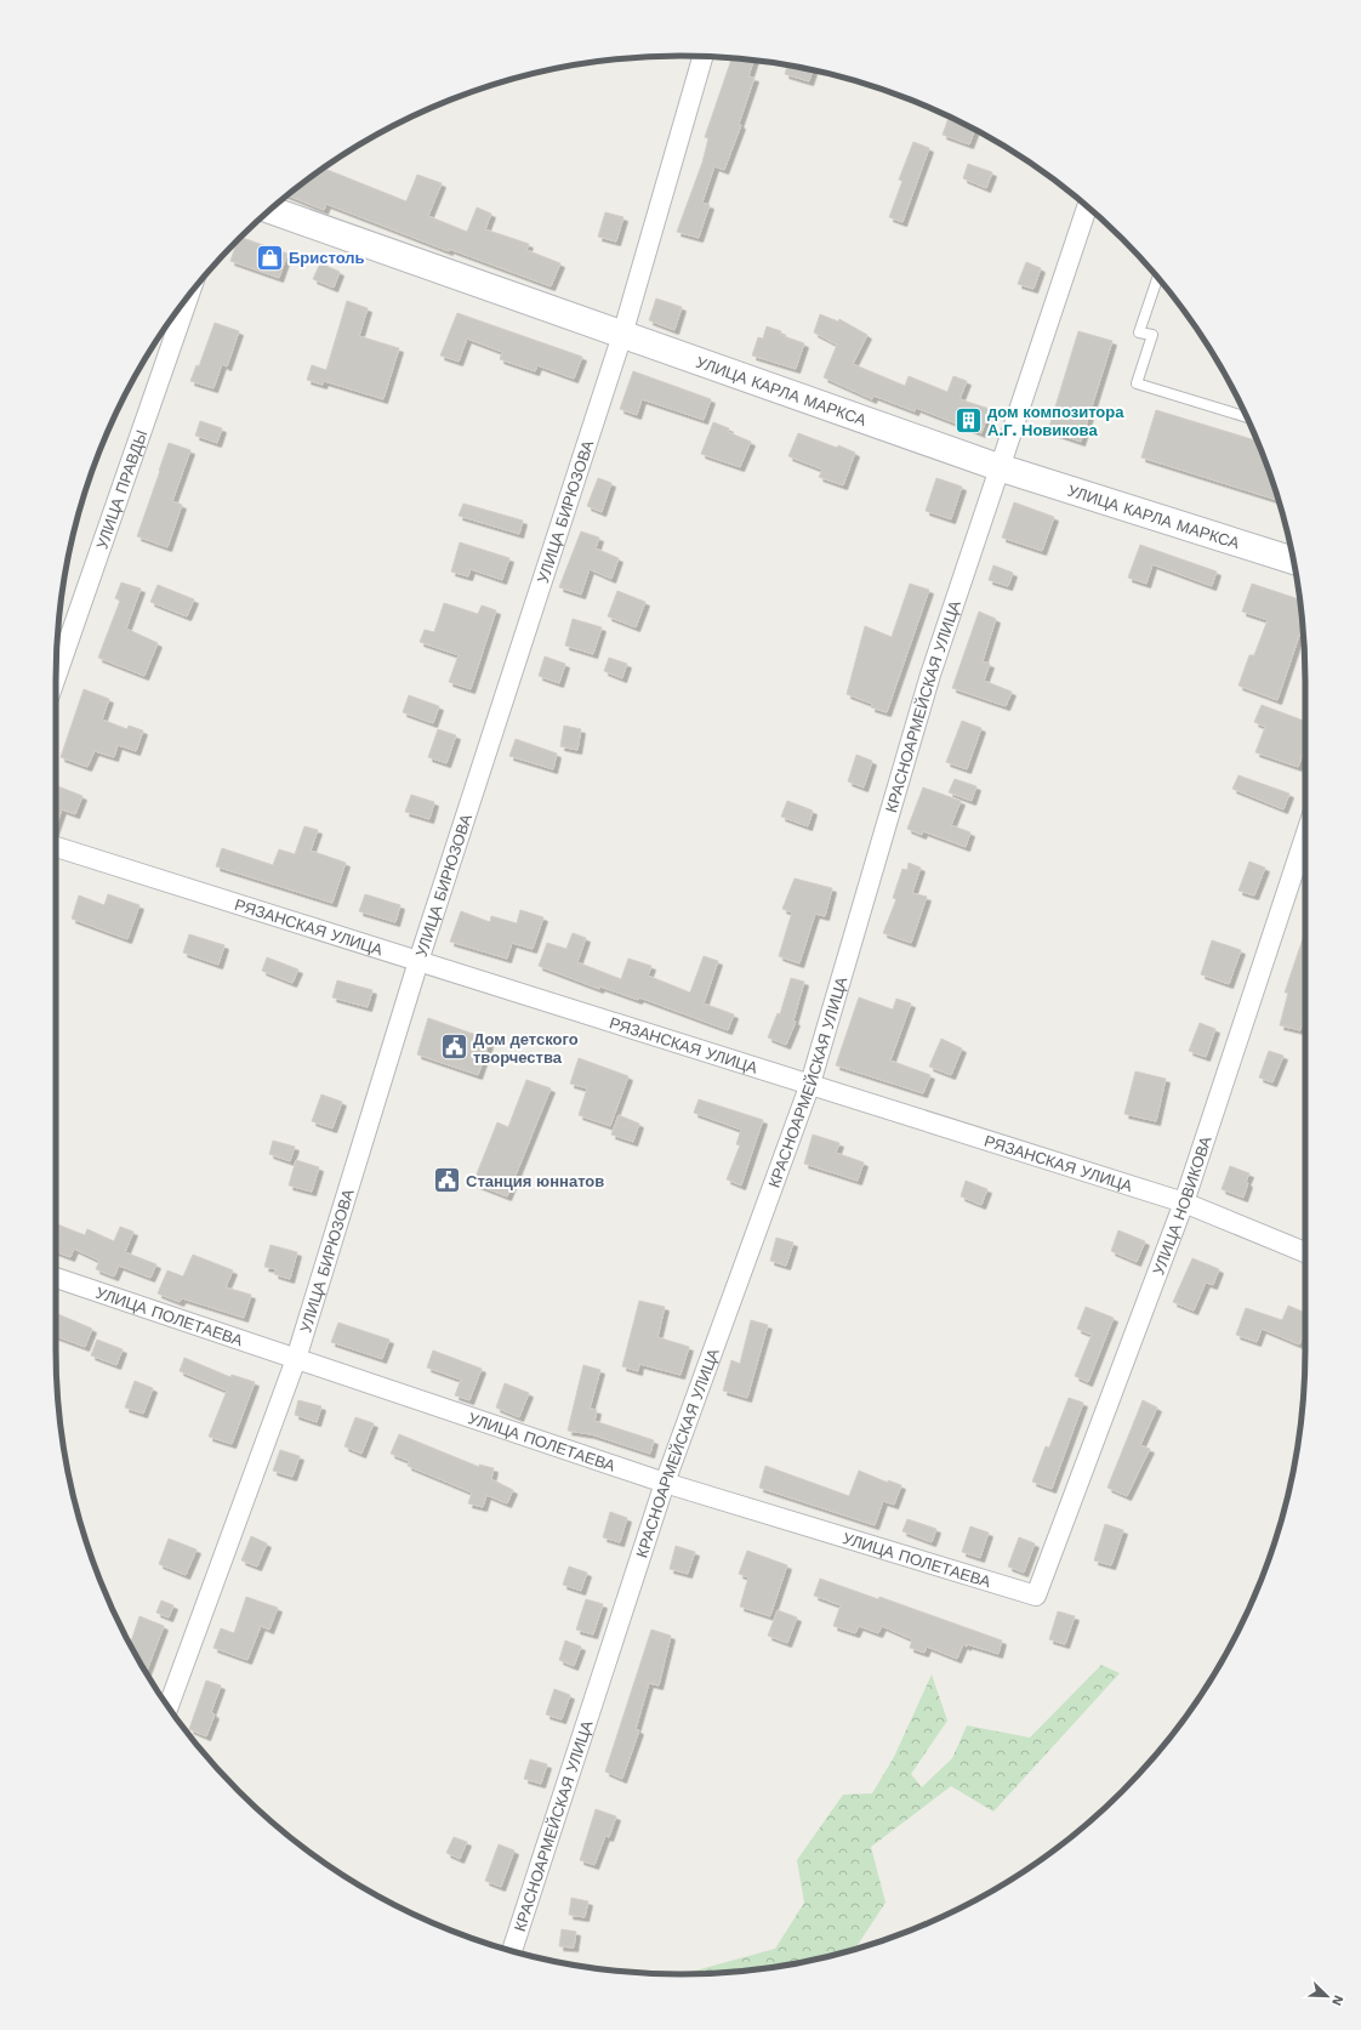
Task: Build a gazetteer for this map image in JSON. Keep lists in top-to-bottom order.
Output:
{
  "streets": {
    "main road": ["УЛИЦА КАРЛА МАРКСА"],
    "street": [
      "УЛИЦА ПРАВДЫ",
      "УЛИЦА БИРЮЗОВА",
      "КРАСНОАРМЕЙСКАЯ УЛИЦА",
      "РЯЗАНСКАЯ УЛИЦА",
      "УЛИЦА НОВИКОВА",
      "УЛИЦА ПОЛЕТАЕВА"
    ]
  },
  "crossings": [
    ["УЛИЦА КАРЛА МАРКСА", "УЛИЦА БИРЮЗОВА"],
    ["УЛИЦА КАРЛА МАРКСА", "КРАСНОАРМЕЙСКАЯ УЛИЦА"],
    ["УЛИЦА БИРЮЗОВА", "РЯЗАНСКАЯ УЛИЦА"],
    ["УЛИЦА БИРЮЗОВА", "УЛИЦА ПОЛЕТАЕВА"],
    ["КРАСНОАРМЕЙСКАЯ УЛИЦА", "РЯЗАНСКАЯ УЛИЦА"],
    ["КРАСНОАРМЕЙСКАЯ УЛИЦА", "УЛИЦА ПОЛЕТАЕВА"],
    ["РЯЗАНСКАЯ УЛИЦА", "УЛИЦА НОВИКОВА"],
    ["УЛИЦА НОВИКОВА", "УЛИЦА ПОЛЕТАЕВА"]
  ],
  "places": {
    "shop": ["Бристоль"],
    "building": ["дом композитора А.Г. Новикова"],
    "public building": ["Дом детского творчества", "Станция юннатов"]
  },
  "north": "bottom right"
}
